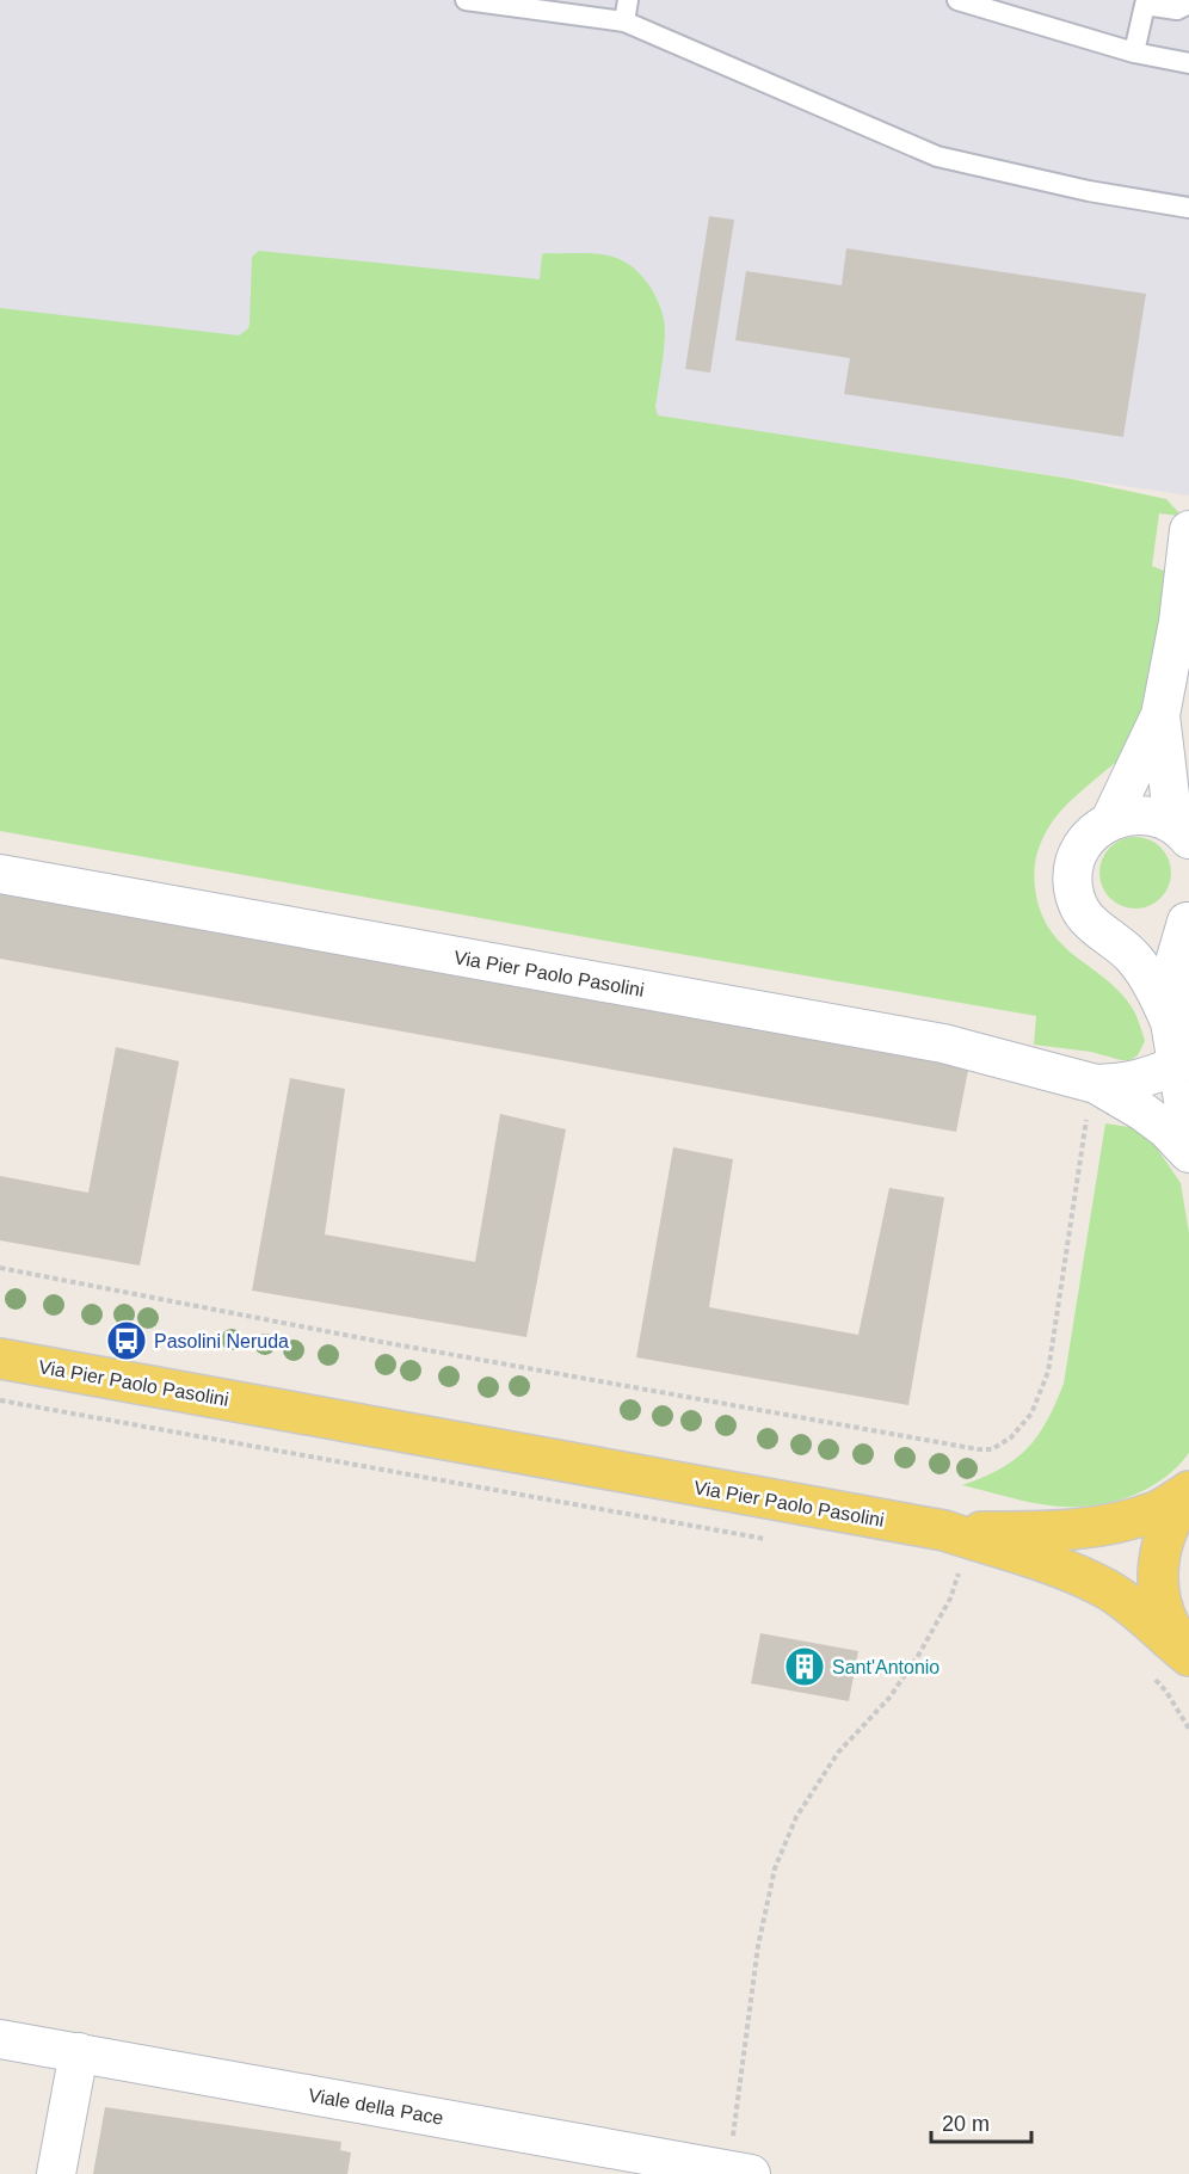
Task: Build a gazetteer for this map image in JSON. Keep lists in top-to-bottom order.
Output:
{
  "streets": {
    "main road": ["Via Pier Paolo Pasolini"],
    "street": ["Viale della Pace"]
  },
  "places": {
    "bus stop": ["Pasolini Neruda"],
    "building": ["Sant'Antonio"]
  },
  "scale_bar": "20 m"
}
